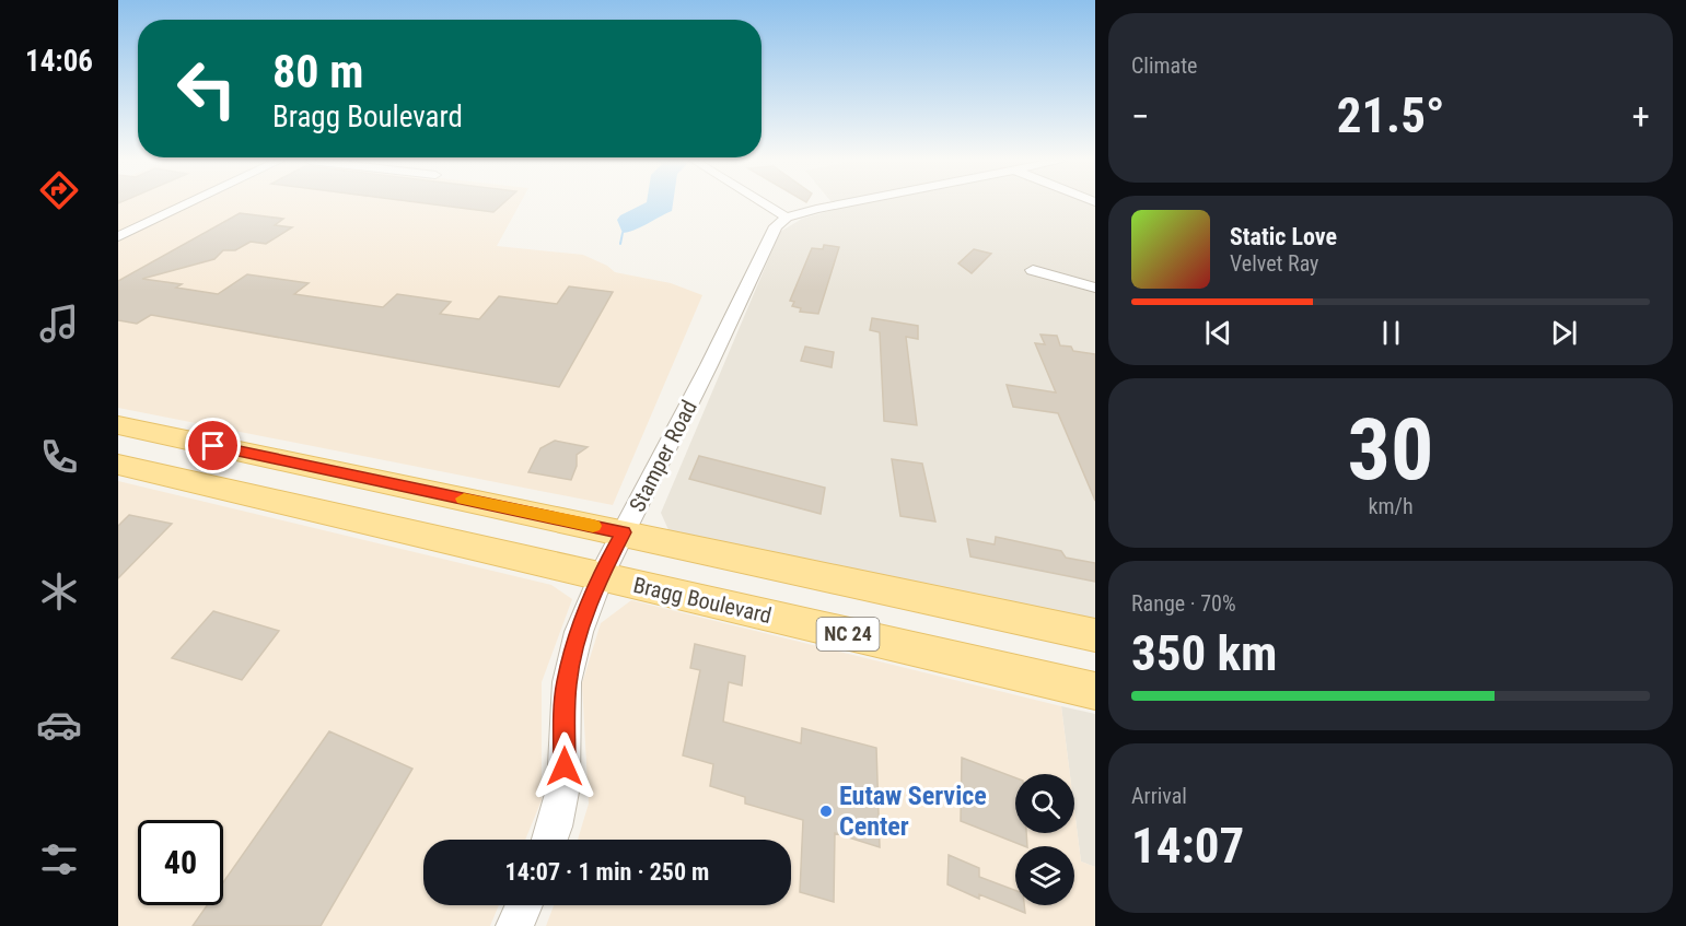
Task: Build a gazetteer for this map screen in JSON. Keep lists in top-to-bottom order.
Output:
{
  "streets": {
    "main road": ["Bragg Boulevard", "NC 24"],
    "street": ["Stamper Road"]
  },
  "crossings": [
    ["Stamper Road", "Bragg Boulevard"],
    ["Stamper Road", "NC 24"]
  ],
  "places": ["Eutaw Service Center"],
  "page": {
    "tabs": "14:06",
    "tile": [
      "Climate",
      ["30", "km/h"],
      ["Range · 70%", "350 km"],
      ["Arrival", "14:07"]
    ],
    "turn": ["80 m", "Bragg Boulevard"],
    "heat": ["−", "21.5°", "+"],
    "song": ["Static Love", "Velvet Ray"],
    "limit": "40",
    "trip": "14:07 · 1 min · 250 m"
  }
}
